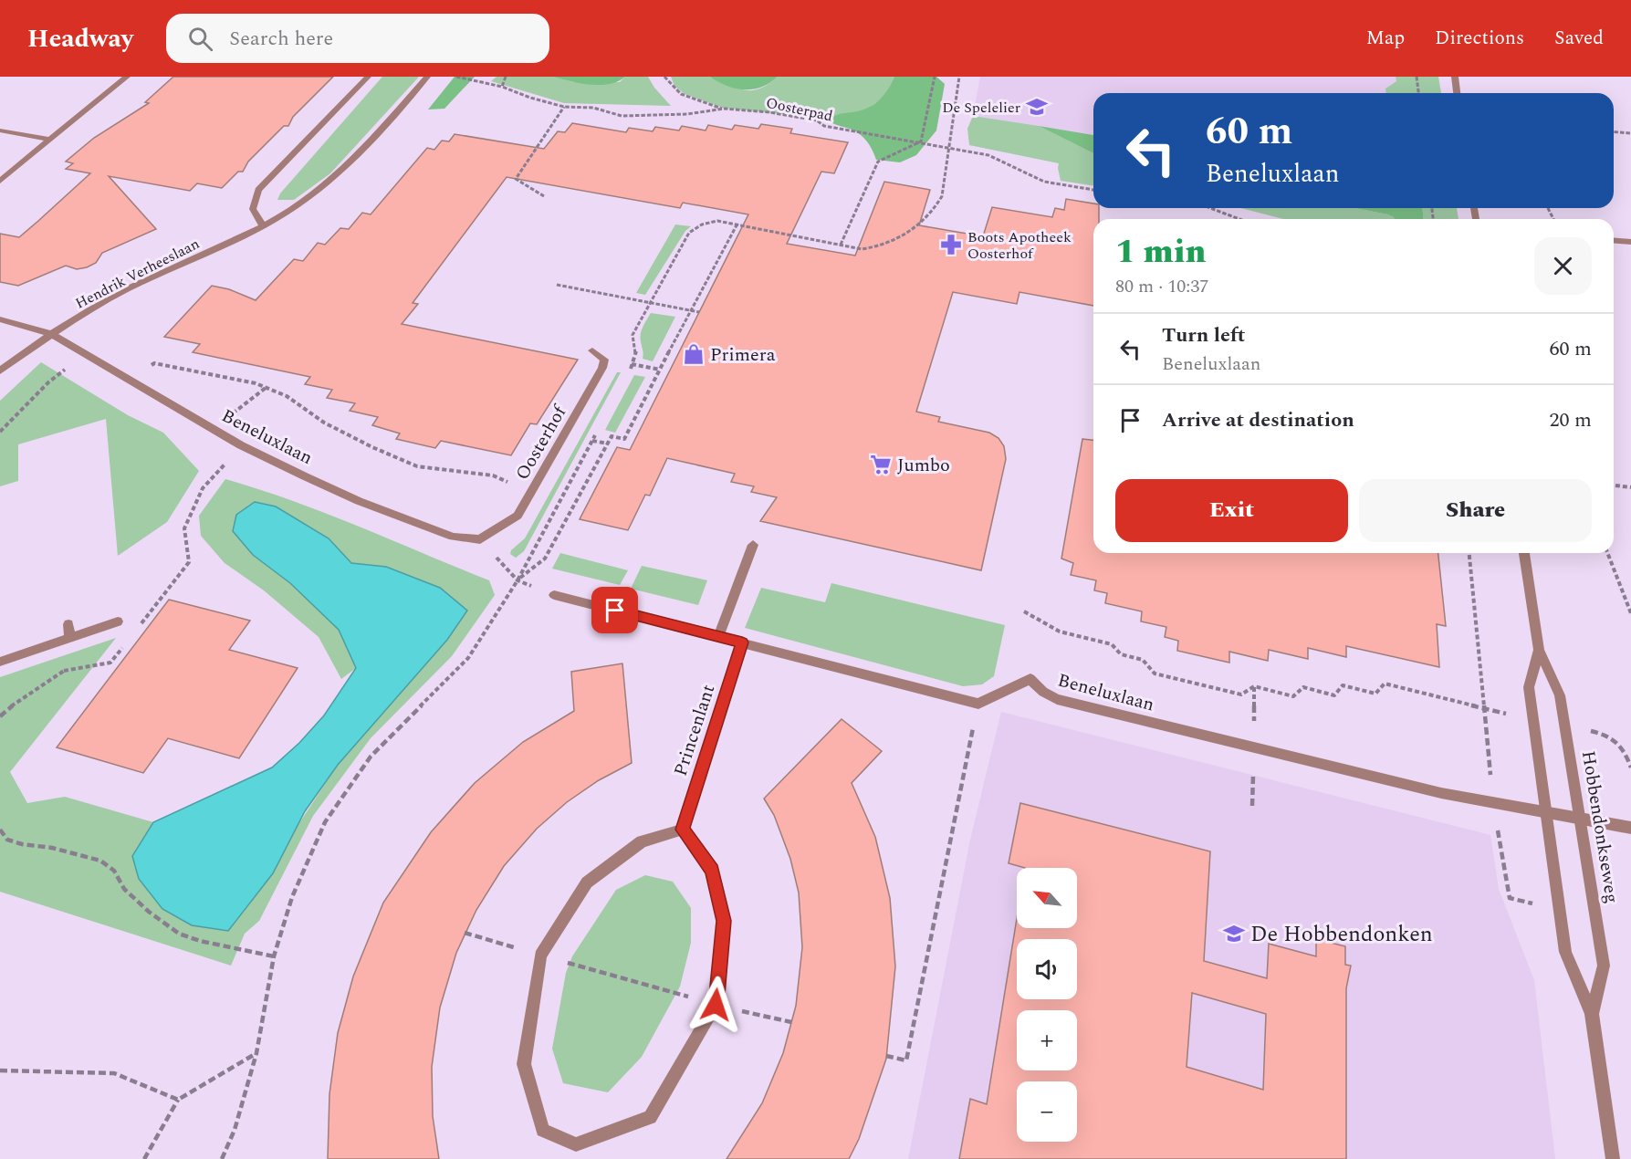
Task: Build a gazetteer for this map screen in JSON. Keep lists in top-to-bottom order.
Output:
{
  "streets": {
    "street": [
      "Hendrik Verheeslaan",
      "Beneluxlaan",
      "Oosterhof",
      "Princenlant",
      "Hobbendonkseweg"
    ],
    "path": ["Oosterpad"]
  },
  "crossings": [
    ["Hendrik Verheeslaan", "Beneluxlaan"],
    ["Beneluxlaan", "Oosterhof"],
    ["Beneluxlaan", "Hobbendonkseweg"]
  ],
  "places": {
    "school or university": ["De Spelelier", "De Hobbendonken"],
    "pharmacy": ["Boots Apotheek Oosterhof"],
    "shop": ["Primera"],
    "supermarket": ["Jumbo"]
  },
  "north": "top left",
  "page": {
    "header": "Headway",
    "search": "Search here",
    "nav": ["Map", "Directions", "Saved"],
    "turn": ["60 m", "Beneluxlaan"],
    "heading": ["1 min", "80 m · 10:37"],
    "list": [
      {
        "name": "Turn left",
        "note": "Beneluxlaan",
        "value": "60 m"
      },
      {
        "name": "Arrive at destination",
        "value": "20 m"
      }
    ],
    "buttons": ["Exit", "Share"],
    "map_buttons": ["+", "−"]
  }
}
